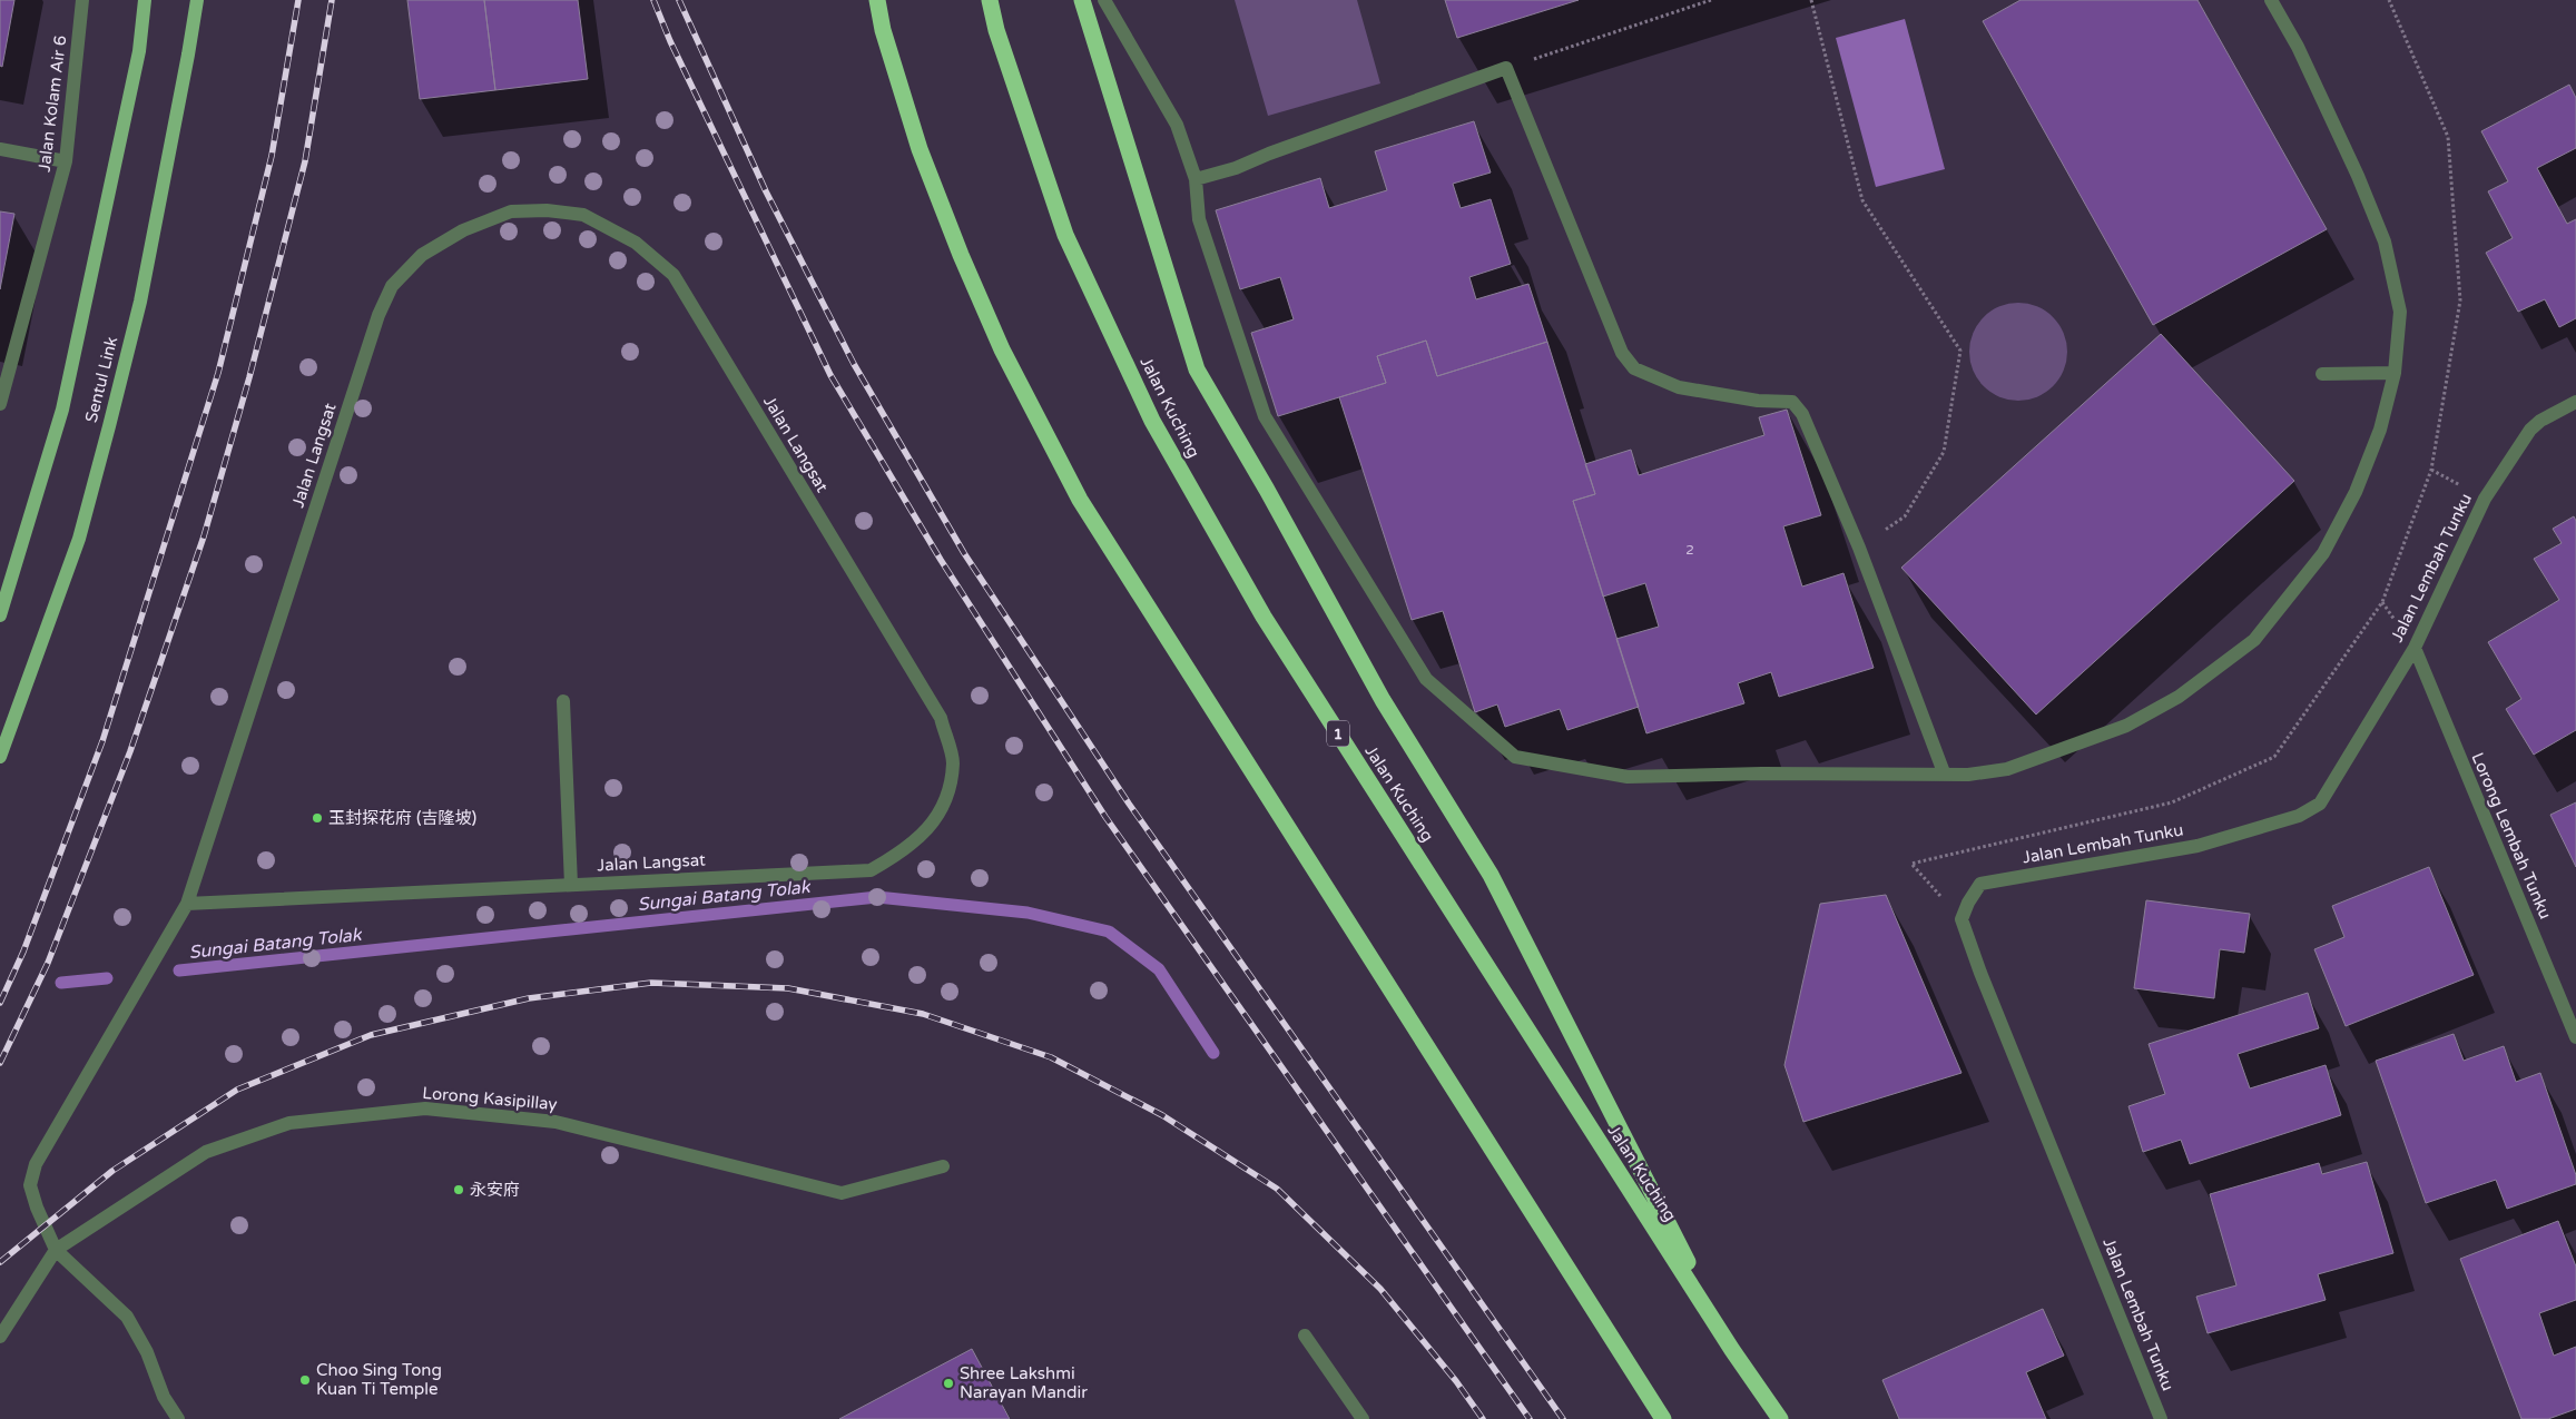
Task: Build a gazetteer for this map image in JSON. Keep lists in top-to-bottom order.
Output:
{
  "streets": {
    "highway": ["Jalan Kuching", "1"],
    "main road": ["Sentul Link"],
    "street": [
      "Jalan Kolam Air 6",
      "Jalan Langsat",
      "Jalan Lembah Tunku",
      "Lorong Lembah Tunku",
      "Lorong Kasipillay"
    ]
  },
  "crossings": [
    ["Jalan Lembah Tunku", "Lorong Lembah Tunku"]
  ],
  "water": ["Sungai Batang Tolak"],
  "places": [
    "玉封探花府 (吉隆坡)",
    "永安府",
    "Choo Sing Tong Kuan Ti Temple",
    "Shree Lakshmi Narayan Mandir"
  ],
  "house_numbers": ["2"]
}
